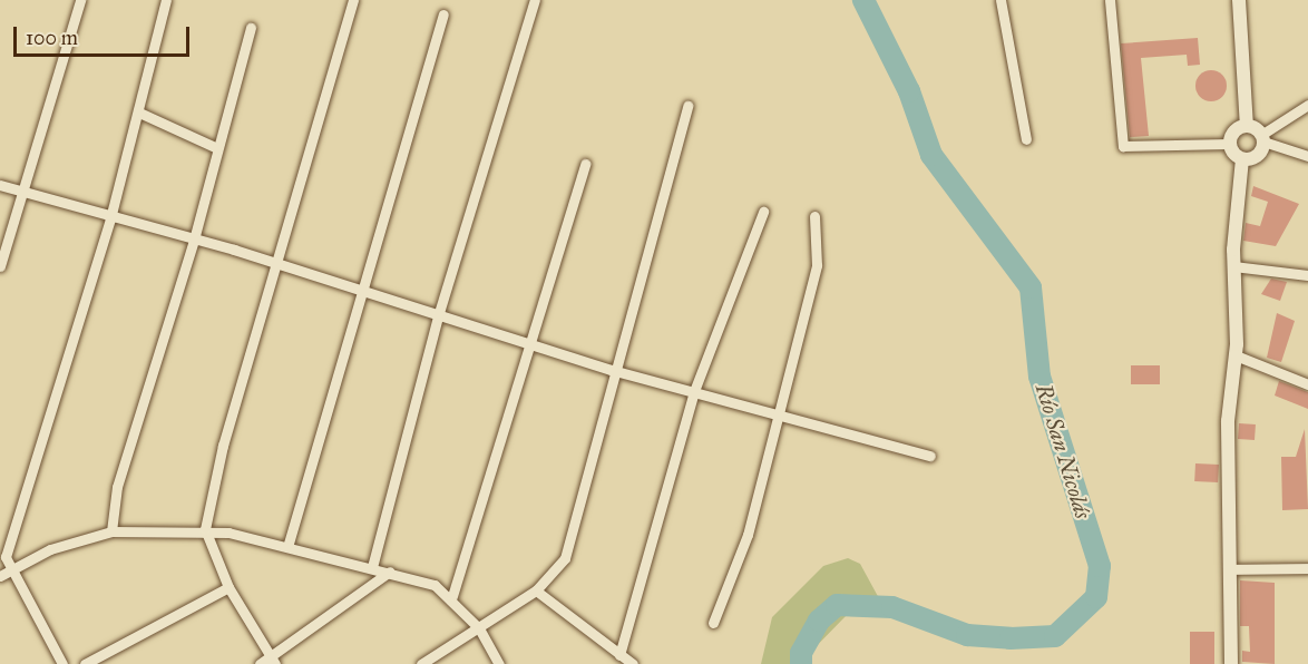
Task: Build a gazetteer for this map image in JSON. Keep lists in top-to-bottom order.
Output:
{
  "water": ["Río San Nicolás"],
  "scale_bar": "100 m"
}
